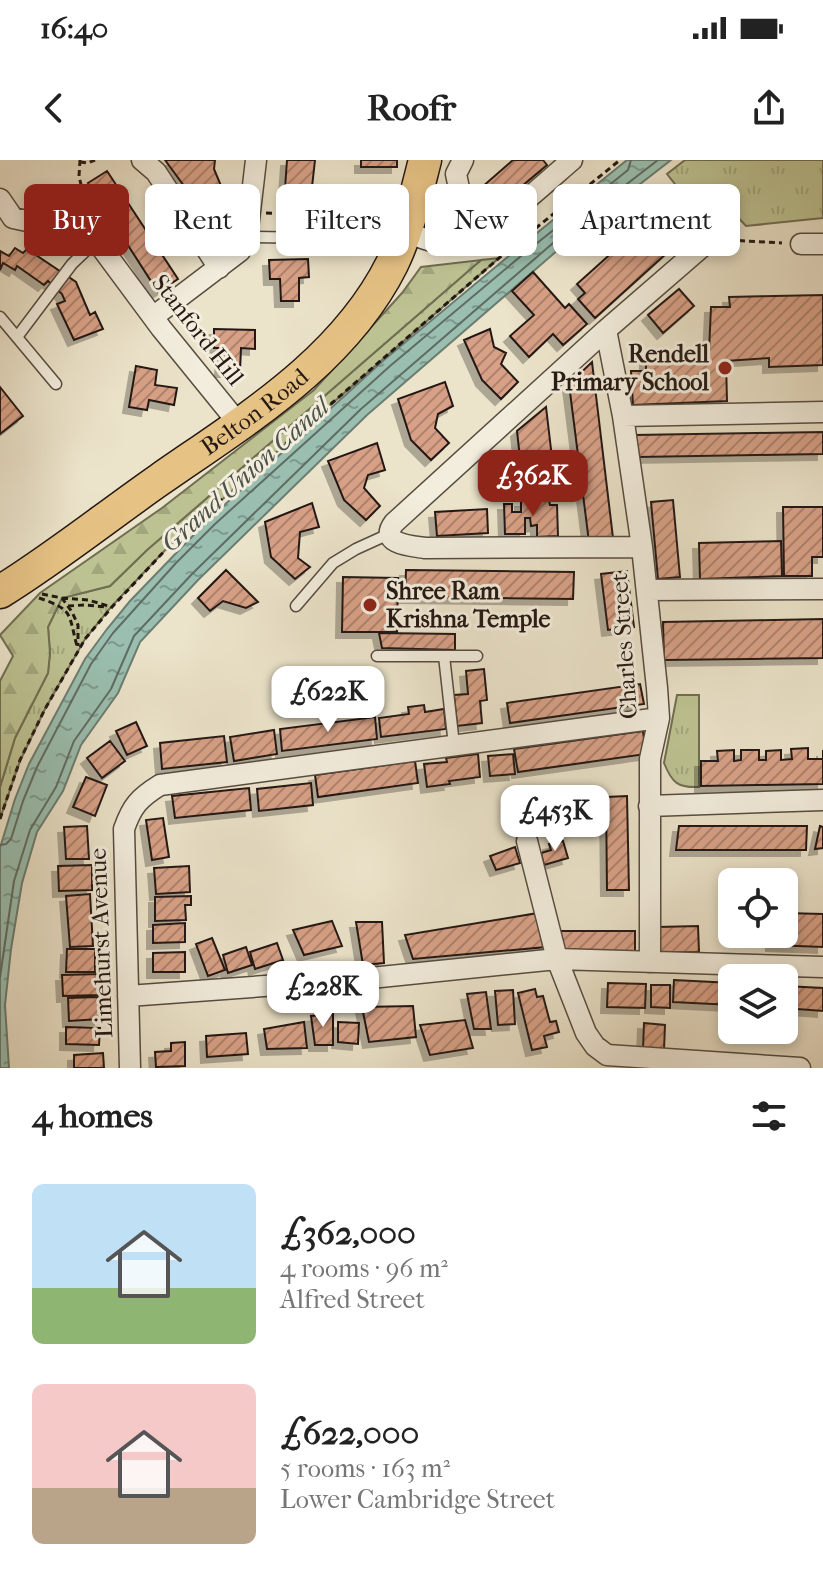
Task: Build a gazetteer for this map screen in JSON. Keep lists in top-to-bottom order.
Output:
{
  "streets": {
    "main road": ["Belton Road"],
    "street": ["Stanford Hill", "Charles Street", "Limehurst Avenue"]
  },
  "crossings": [
    ["Stanford Hill", "Belton Road"]
  ],
  "water": ["Grand Union Canal"],
  "places": ["Rendell Primary School", "Shree Ram Krishna Temple"],
  "page": {
    "status": "16:40",
    "header": "Roofr",
    "chip": [
      "Buy",
      "Rent",
      "Filters",
      "New",
      "Apartment"
    ],
    "price": [
      "£362K",
      "£622K",
      "£453K",
      "£228K"
    ],
    "heading": "4 homes",
    "list": [
      {
        "name": "£362,000",
        "note": "4 rooms · 96 m² · Alfred Street"
      },
      {
        "name": "£622,000",
        "note": "5 rooms · 163 m² · Lower Cambridge Street"
      }
    ]
  }
}
